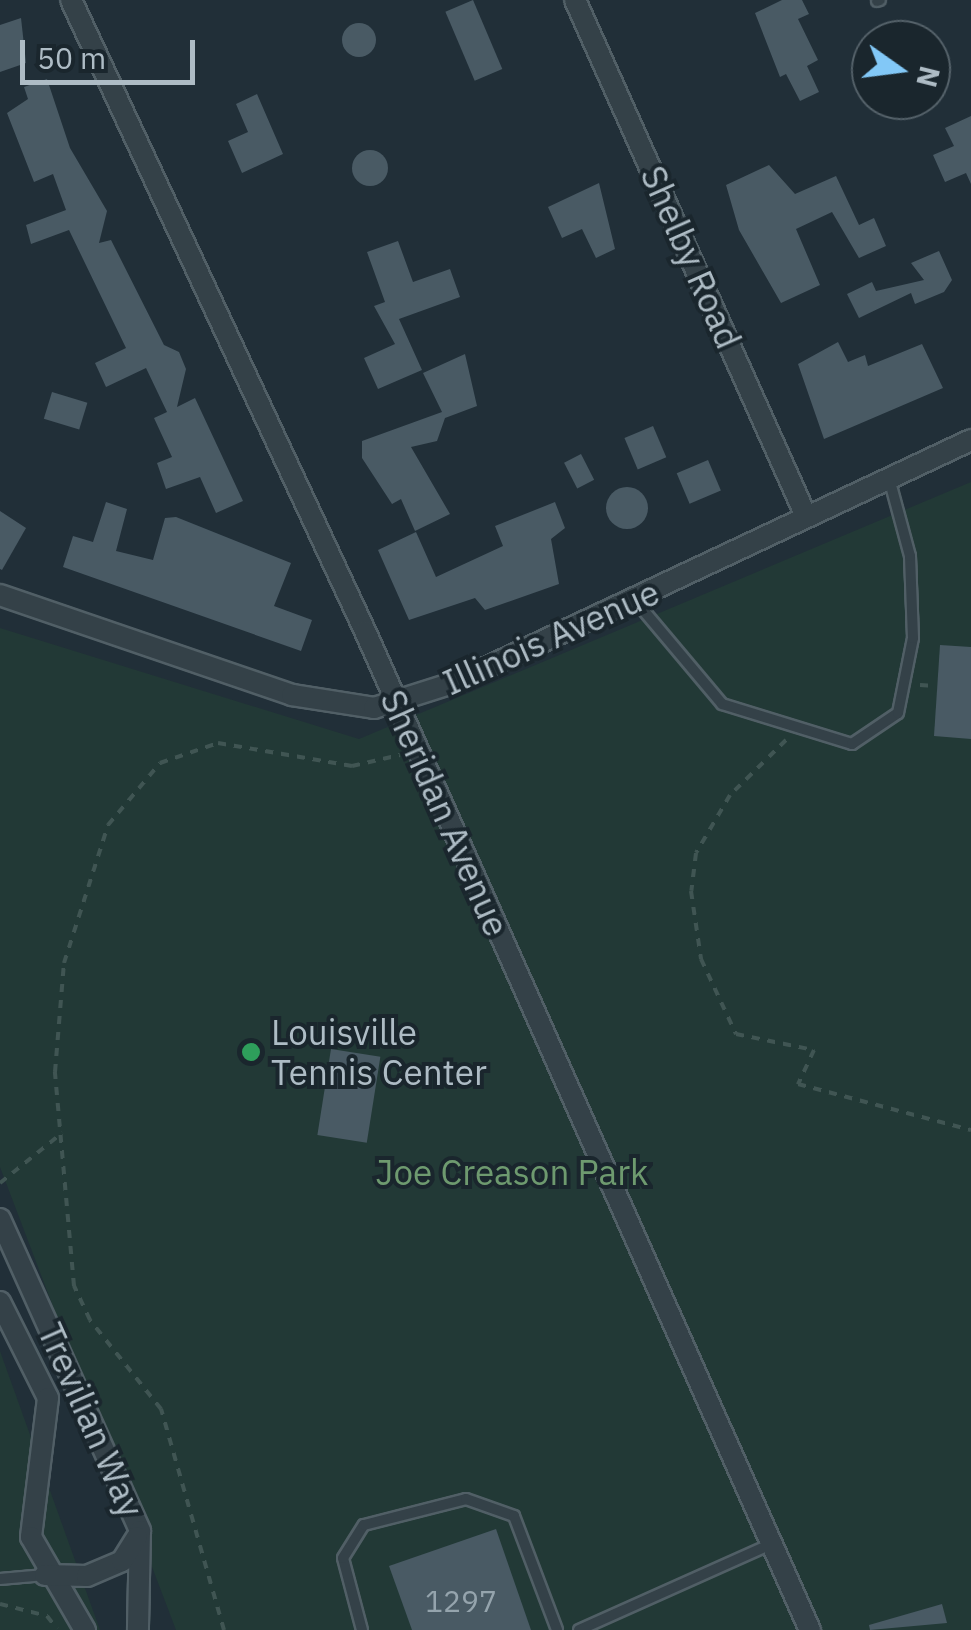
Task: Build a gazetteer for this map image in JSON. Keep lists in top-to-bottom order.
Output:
{
  "streets": {
    "street": [
      "Shelby Road",
      "Illinois Avenue",
      "Sheridan Avenue",
      "Trevilian Way"
    ]
  },
  "crossings": [
    ["Shelby Road", "Illinois Avenue"],
    ["Illinois Avenue", "Sheridan Avenue"]
  ],
  "parks": ["Joe Creason Park"],
  "places": ["Louisville Tennis Center"],
  "house_numbers": ["1297"],
  "scale_bar": "50 m",
  "north": "right"
}
